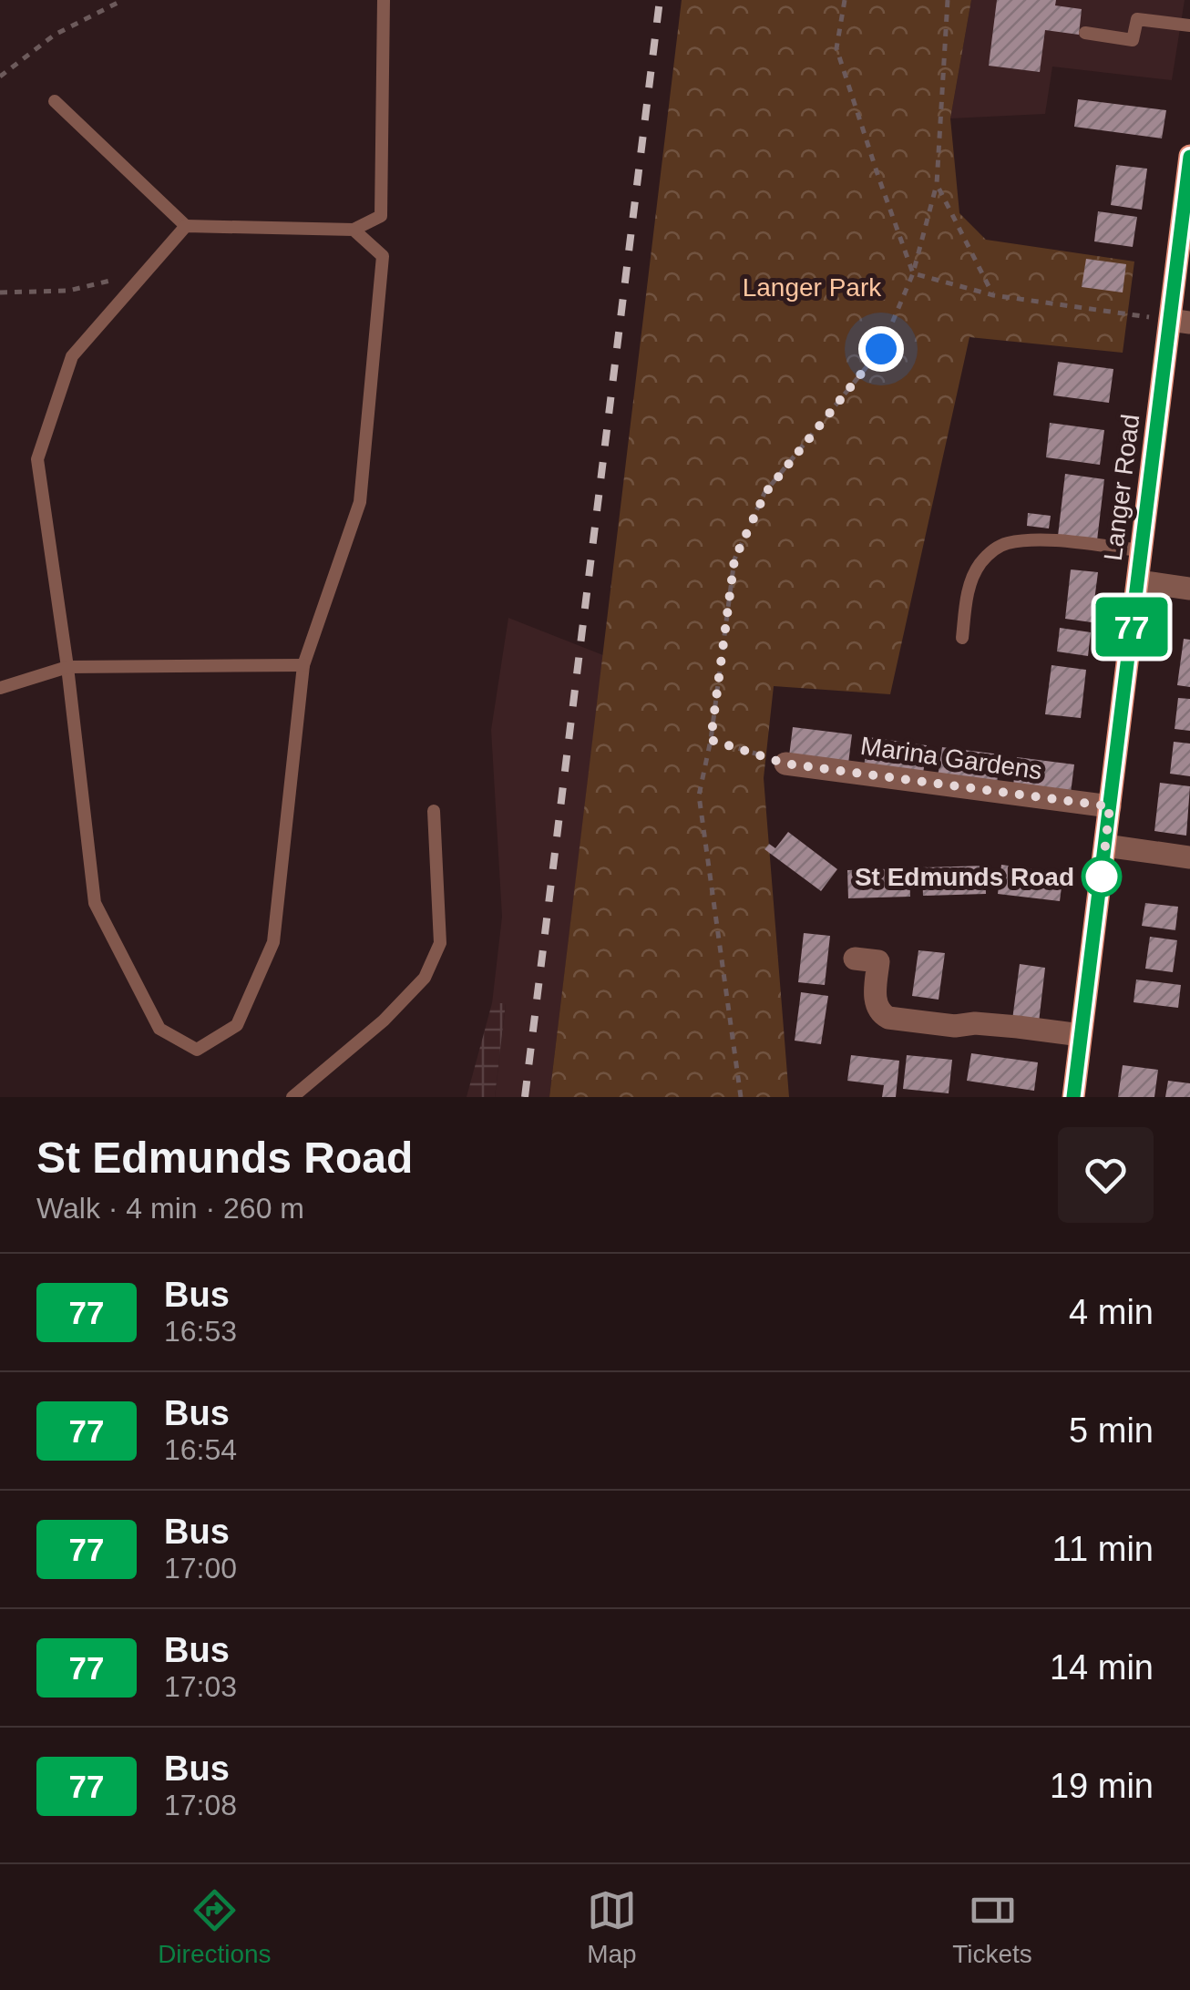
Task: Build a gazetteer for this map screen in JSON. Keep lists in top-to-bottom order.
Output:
{
  "streets": {
    "main road": ["Langer Road"],
    "street": ["Marina Gardens"]
  },
  "crossings": [
    ["Langer Road", "Marina Gardens"]
  ],
  "parks": ["Langer Park"],
  "places": ["St Edmunds Road"],
  "lines": ["bus line 77"],
  "page": {
    "on_map": "77",
    "heading": ["St Edmunds Road", "Walk · 4 min · 260 m"],
    "list": [
      {
        "mark": "77",
        "name": "Bus",
        "note": "16:53",
        "value": "4 min"
      },
      {
        "mark": "77",
        "name": "Bus",
        "note": "16:54",
        "value": "5 min"
      },
      {
        "mark": "77",
        "name": "Bus",
        "note": "17:00",
        "value": "11 min"
      },
      {
        "mark": "77",
        "name": "Bus",
        "note": "17:03",
        "value": "14 min"
      },
      {
        "mark": "77",
        "name": "Bus",
        "note": "17:08",
        "value": "19 min"
      }
    ],
    "tabs": ["Directions", "Map", "Tickets"]
  }
}
